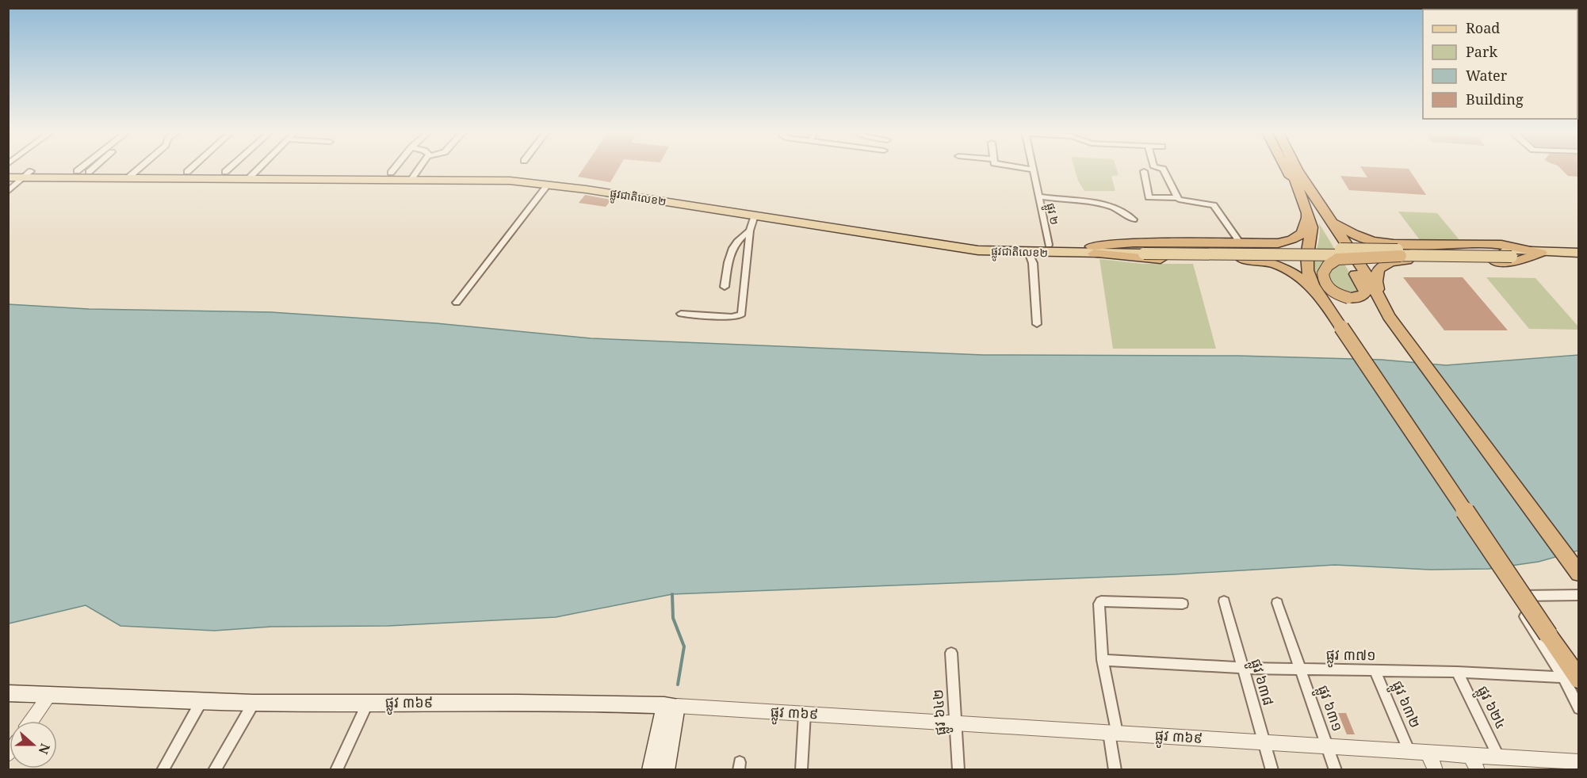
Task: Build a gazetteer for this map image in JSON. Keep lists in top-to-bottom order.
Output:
{
  "streets": {
    "main road": ["ផ្លូវជាតិលេខ២", "ផ្លូវ ៣៦៩"],
    "street": [
      "ផ្លូវ ២",
      "ផ្លូវ ៣៧១",
      "ផ្លូវ ៦៣៨",
      "ផ្លូវ ៦៣២",
      "ផ្លូវ ៦២៤",
      "ផ្លូវ ៦៣១",
      "ផ្លូវ ៦៤២"
    ]
  },
  "crossings": [
    ["ផ្លូវជាតិលេខ២", "ផ្លូវ ២"],
    ["ផ្លូវ ៣៧១", "ផ្លូវ ៦៣៨"],
    ["ផ្លូវ ៣៧១", "ផ្លូវ ៦៣២"],
    ["ផ្លូវ ៣៧១", "ផ្លូវ ៦២៤"],
    ["ផ្លូវ ៣៧១", "ផ្លូវ ៦៣១"],
    ["ផ្លូវ ៦៣៨", "ផ្លូវ ៣៦៩"],
    ["ផ្លូវ ៣៦៩", "ផ្លូវ ៦៣២"],
    ["ផ្លូវ ៣៦៩", "ផ្លូវ ៦២៤"],
    ["ផ្លូវ ៣៦៩", "ផ្លូវ ៦៣១"],
    ["ផ្លូវ ៣៦៩", "ផ្លូវ ៦៤២"]
  ],
  "legend": [
    "Road",
    "Park",
    "Water",
    "Building"
  ],
  "north": "right"
}
